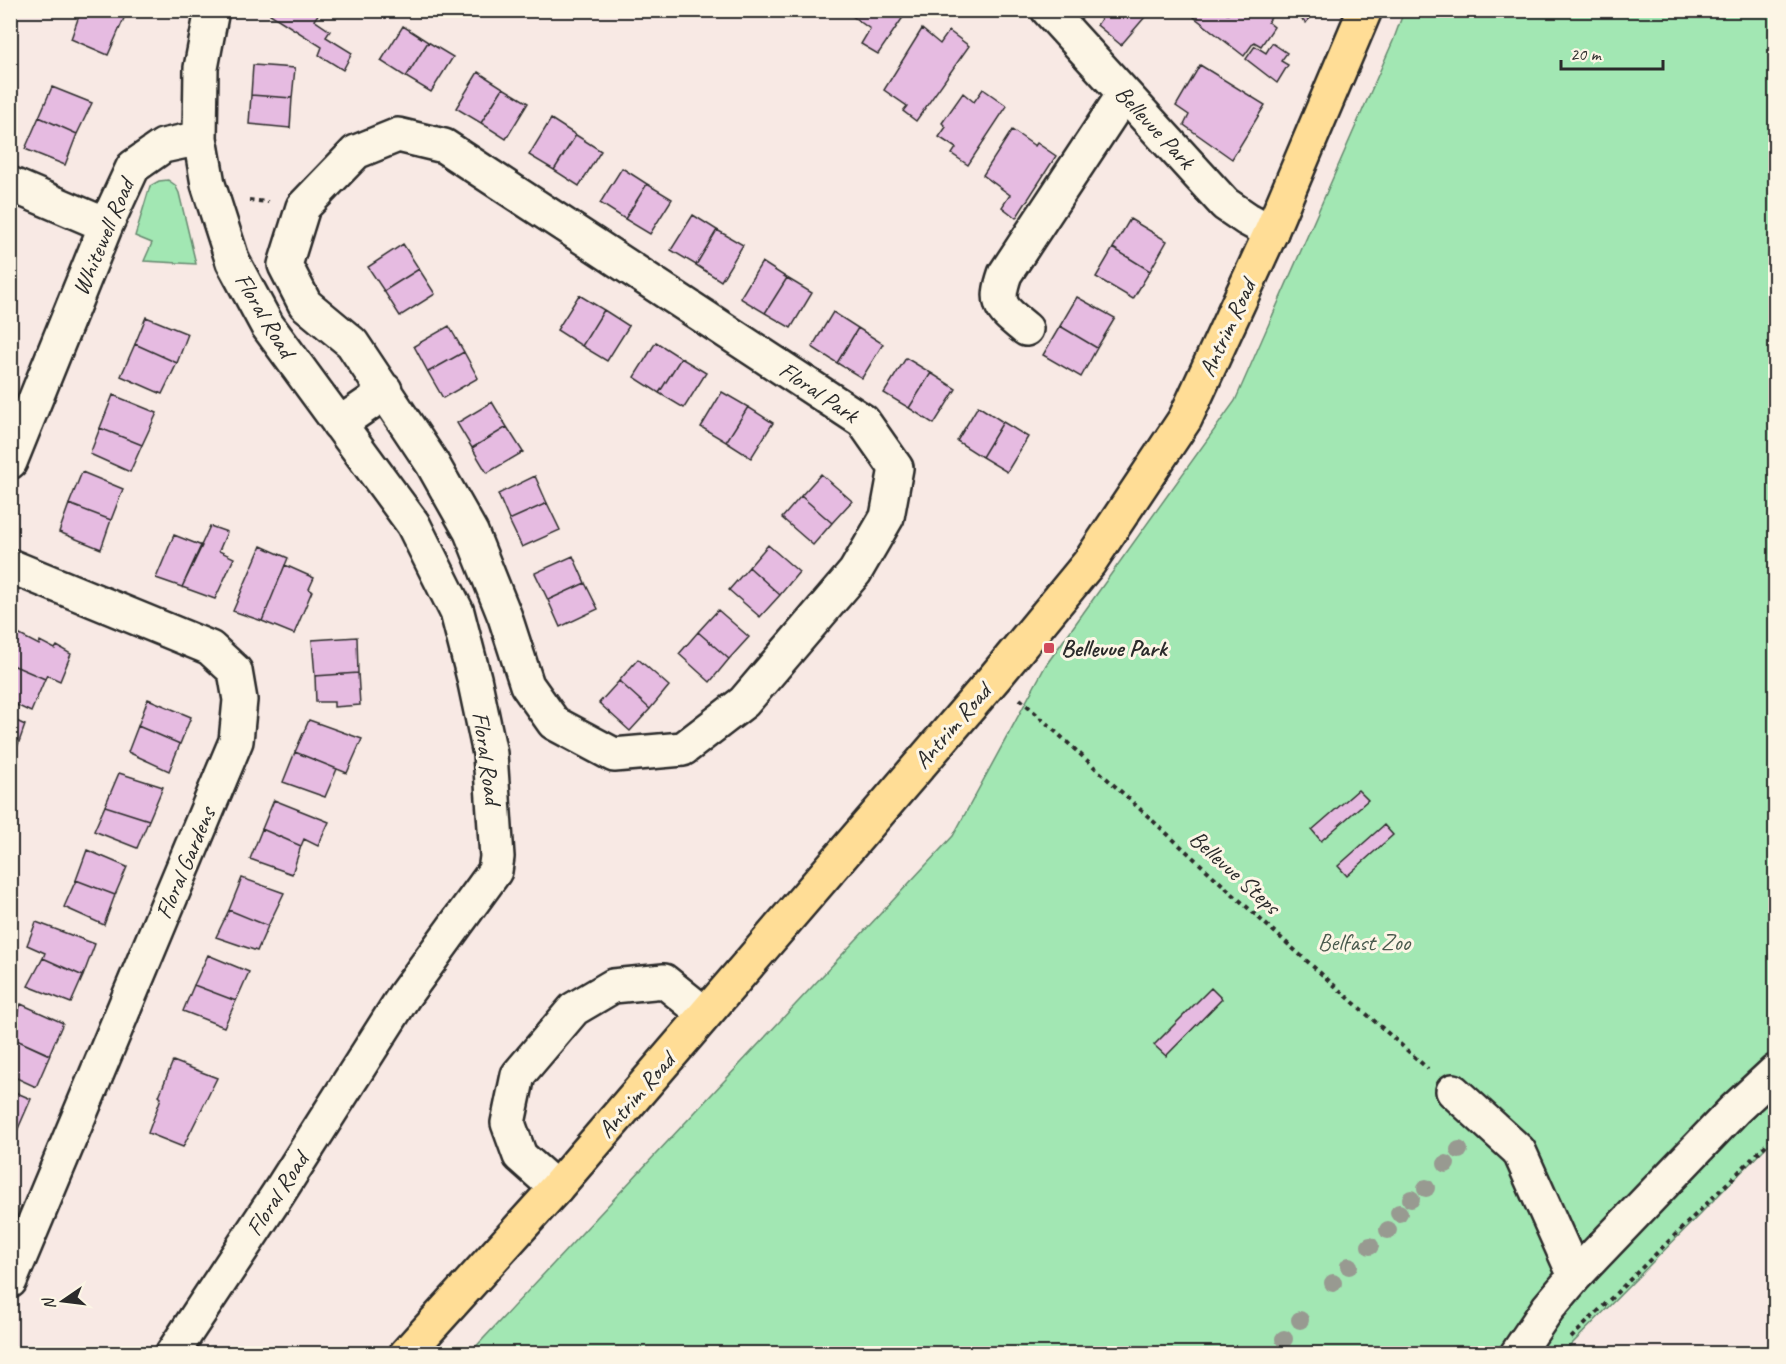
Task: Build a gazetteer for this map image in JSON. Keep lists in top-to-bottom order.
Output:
{
  "streets": {
    "main road": ["Antrim Road"],
    "street": [
      "Bellevue Park",
      "Whitewell Road",
      "Floral Road",
      "Floral Park",
      "Floral Gardens"
    ],
    "path": ["Bellevue Steps"]
  },
  "crossings": [
    ["Bellevue Park", "Antrim Road"],
    ["Whitewell Road", "Floral Road"],
    ["Antrim Road", "Bellevue Steps"]
  ],
  "parks": ["Belfast Zoo"],
  "places": {
    "transit": ["Bellevue Park"]
  },
  "scale_bar": "20 m",
  "north": "left"
}
